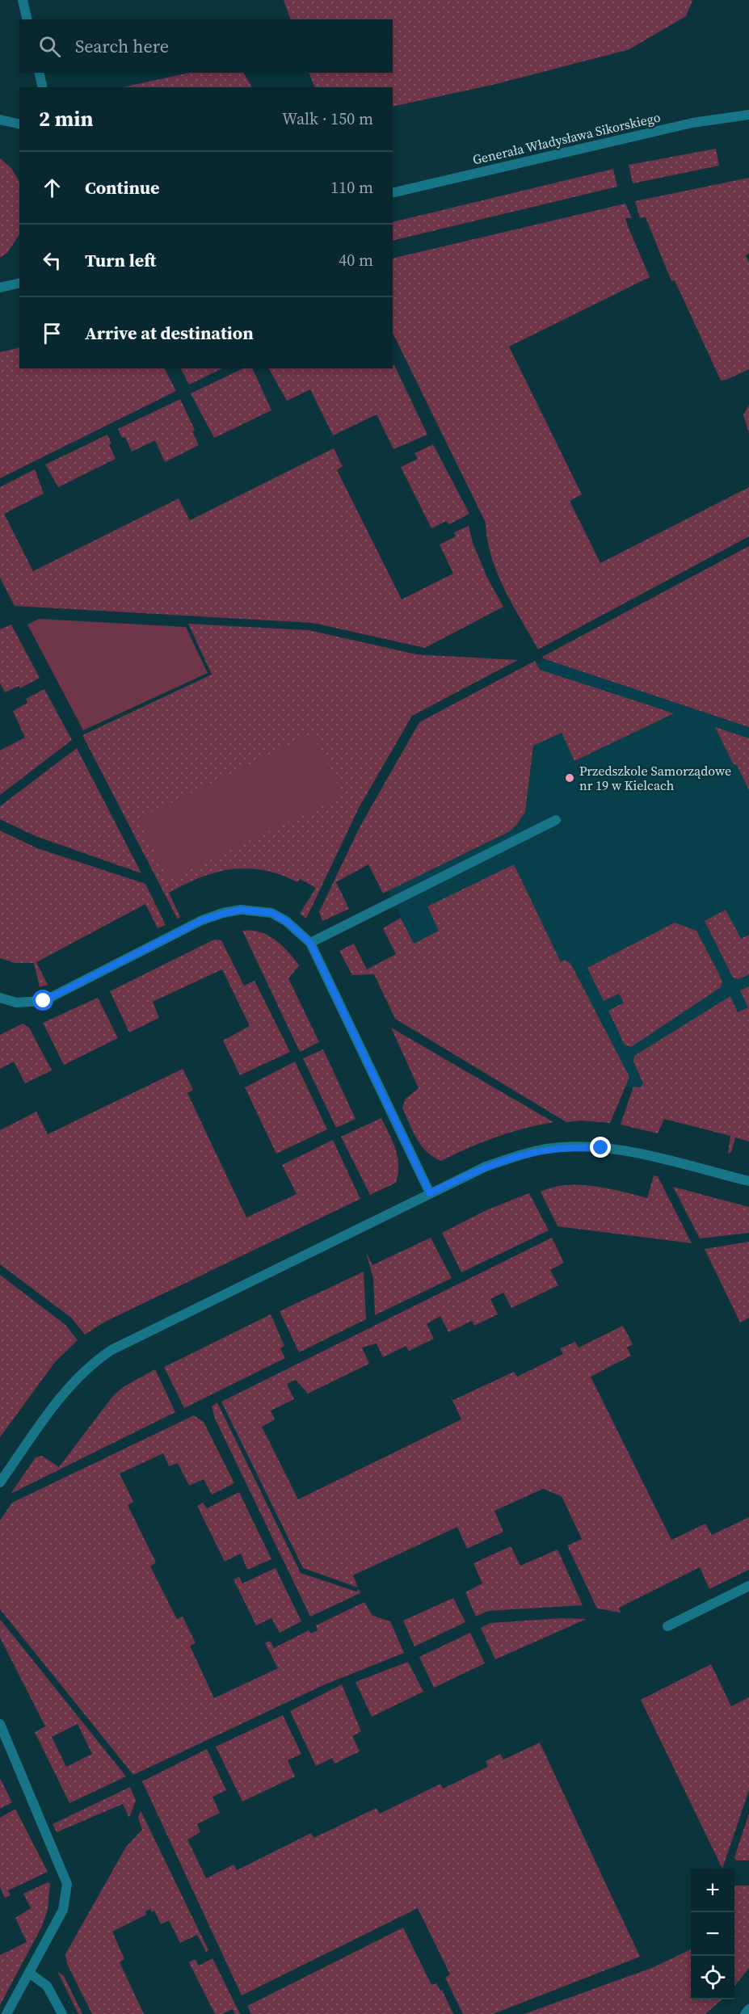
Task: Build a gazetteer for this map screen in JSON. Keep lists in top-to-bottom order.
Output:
{
  "streets": {
    "street": ["Generała Władysława Sikorskiego"]
  },
  "places": ["Przedszkole Samorządowe nr 19 w Kielcach"],
  "page": {
    "search": "Search here",
    "heading": ["2 min", "Walk · 150 m"],
    "list": [
      ["Continue", "110 m"],
      ["Turn left", "40 m"],
      "Arrive at destination"
    ],
    "map_buttons": ["+", "−"]
  }
}
